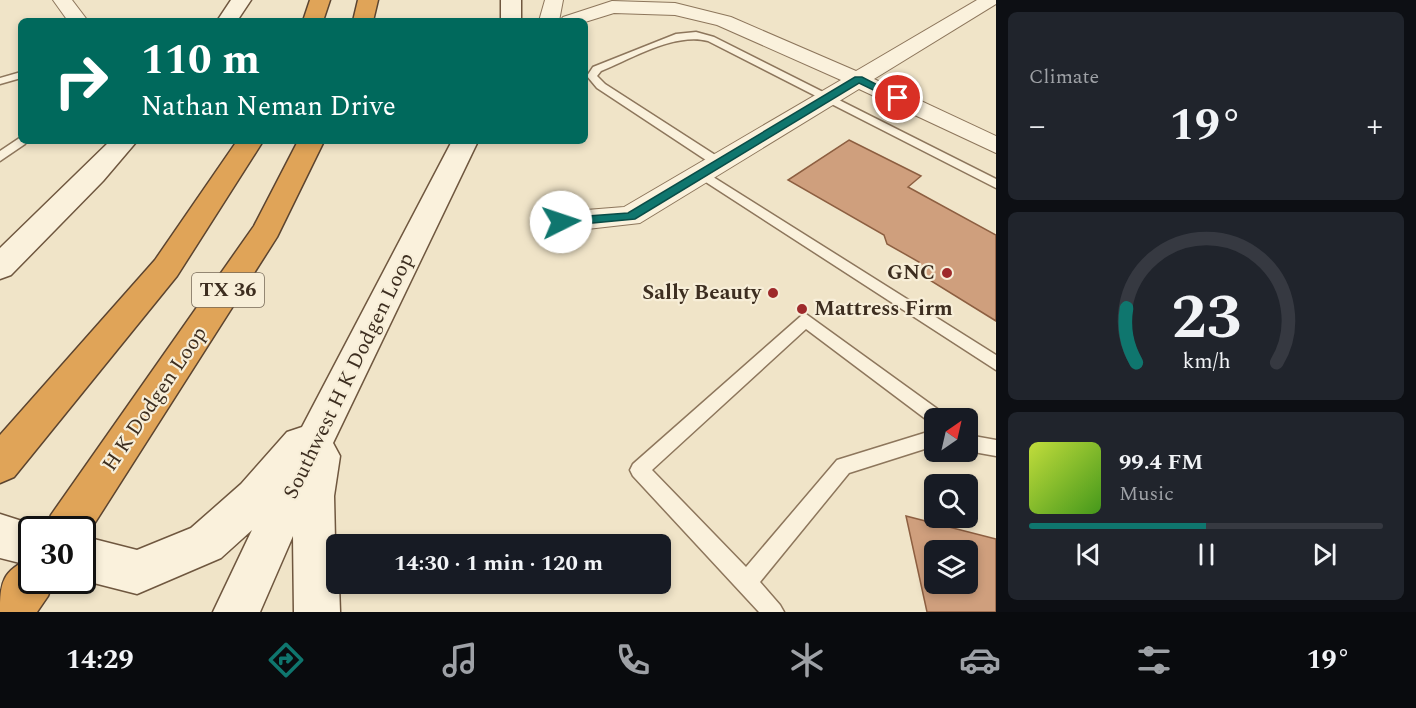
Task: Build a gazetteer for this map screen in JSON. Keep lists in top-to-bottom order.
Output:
{
  "streets": {
    "highway": ["TX 36", "H K Dodgen Loop"],
    "main road": ["Southwest H K Dodgen Loop"]
  },
  "places": ["GNC", "Sally Beauty", "Mattress Firm"],
  "north": "top right",
  "page": {
    "tile": "Climate",
    "turn": ["110 m", "Nathan Neman Drive"],
    "heat": ["−", "19°", "+"],
    "song": ["99.4 FM", "Music"],
    "limit": "30",
    "trip": "14:30 · 1 min · 120 m",
    "tabs": ["14:29", "19°"],
    "gauge": ["23", "km/h"]
  }
}
